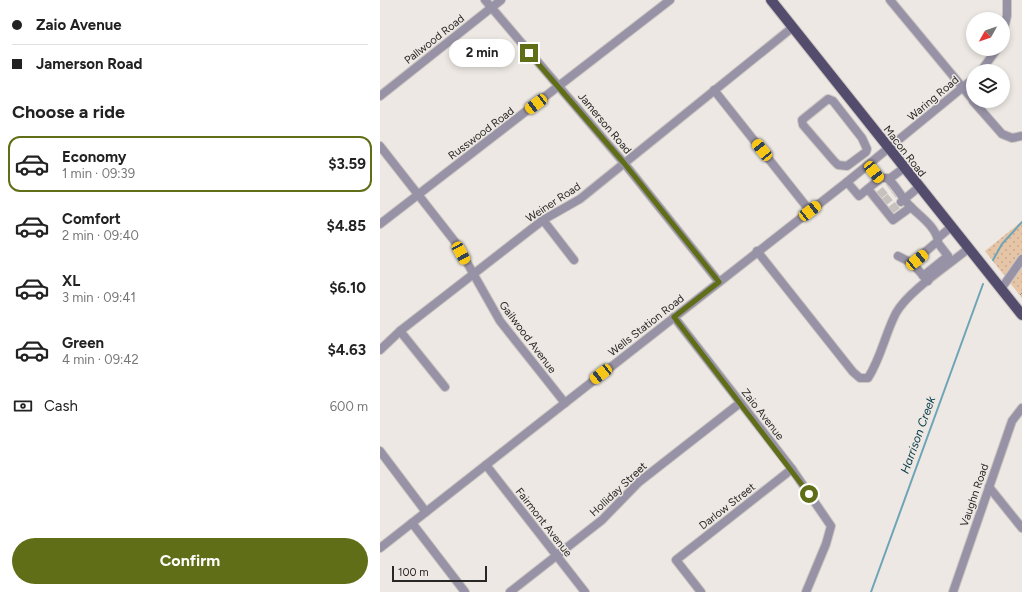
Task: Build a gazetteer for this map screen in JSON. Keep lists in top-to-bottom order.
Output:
{
  "streets": {
    "main road": ["Macon Road"],
    "street": [
      "Pallwood Road",
      "Waring Road",
      "Jamerson Road",
      "Russwood Road",
      "Weiner Road",
      "Wells Station Road",
      "Gailwood Avenue",
      "Zaio Avenue",
      "Holliday Street",
      "Vaughn Road",
      "Darlow Street",
      "Fairmont Avenue"
    ]
  },
  "crossings": [
    ["Pallwood Road", "Jamerson Road"],
    ["Waring Road", "Macon Road"],
    ["Waring Road", "Wells Station Road"],
    ["Jamerson Road", "Russwood Road"],
    ["Jamerson Road", "Weiner Road"],
    ["Jamerson Road", "Wells Station Road"],
    ["Russwood Road", "Gailwood Avenue"],
    ["Macon Road", "Weiner Road"],
    ["Macon Road", "Wells Station Road"],
    ["Weiner Road", "Gailwood Avenue"],
    ["Wells Station Road", "Gailwood Avenue"],
    ["Wells Station Road", "Zaio Avenue"],
    ["Wells Station Road", "Fairmont Avenue"],
    ["Zaio Avenue", "Holliday Street"],
    ["Zaio Avenue", "Darlow Street"],
    ["Holliday Street", "Fairmont Avenue"]
  ],
  "water": ["Harrison Creek"],
  "scale_bar": "100 m",
  "north": "bottom left",
  "page": {
    "banner": ["Zaio Avenue", "Jamerson Road"],
    "bubble": "2 min",
    "heading": "Choose a ride",
    "list": [
      {
        "name": "Economy",
        "note": "1 min · 09:39",
        "value": "$3.59"
      },
      {
        "name": "Comfort",
        "note": "2 min · 09:40",
        "value": "$4.85"
      },
      {
        "name": "XL",
        "note": "3 min · 09:41",
        "value": "$6.10"
      },
      {
        "name": "Green",
        "note": "4 min · 09:42",
        "value": "$4.63"
      }
    ],
    "pay": ["Cash", "600 m"],
    "buttons": "Confirm",
    "scale": "100 m"
  }
}
